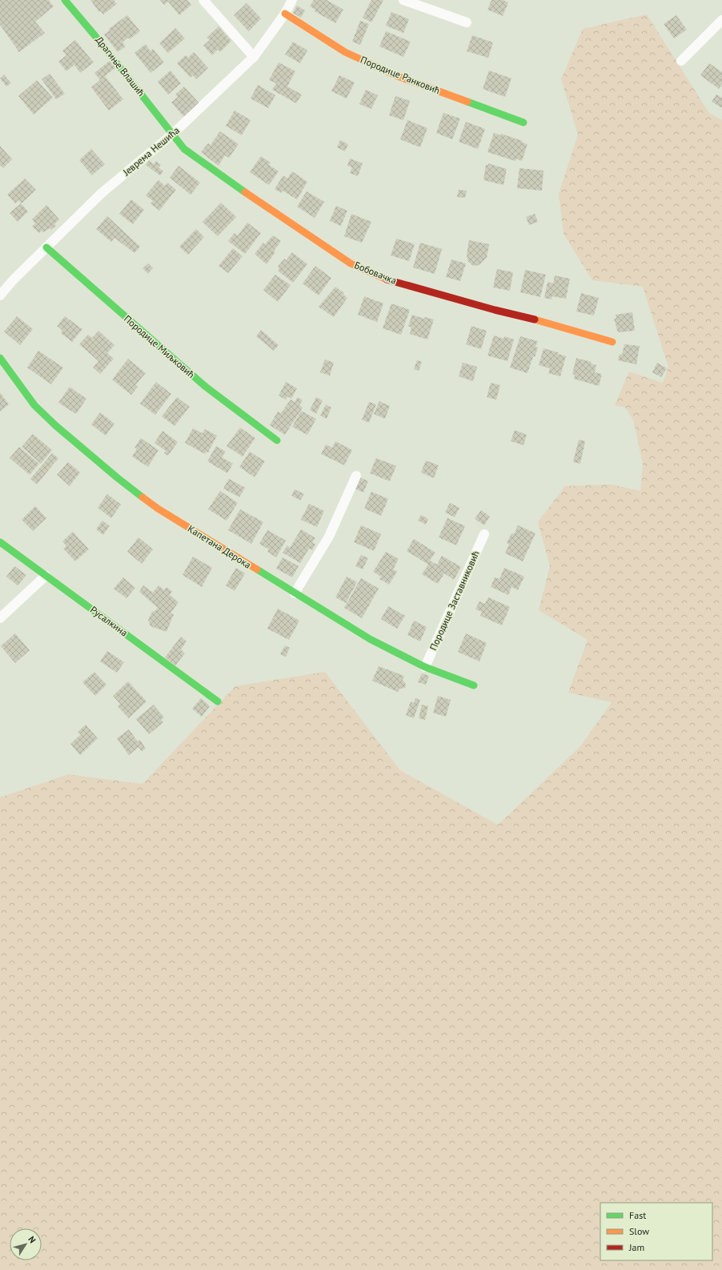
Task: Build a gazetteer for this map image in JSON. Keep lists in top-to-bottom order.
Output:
{
  "streets": {
    "street": [
      "Драгиње Влашић",
      "Породице Ранковић",
      "Јеврема Нешића",
      "Бобовачка",
      "Породице Миљковић",
      "Капетана Дерока",
      "Породице Заставниковић",
      "Русалкина"
    ]
  },
  "crossings": [
    ["Драгиње Влашић", "Јеврема Нешића"],
    ["Драгиње Влашић", "Бобовачка"],
    ["Породице Ранковић", "Јеврема Нешића"],
    ["Јеврема Нешића", "Бобовачка"],
    ["Јеврема Нешића", "Породице Миљковић"],
    ["Капетана Дерока", "Породице Заставниковић"]
  ],
  "legend": ["Fast", "Slow", "Jam"],
  "north": "top right"
}
